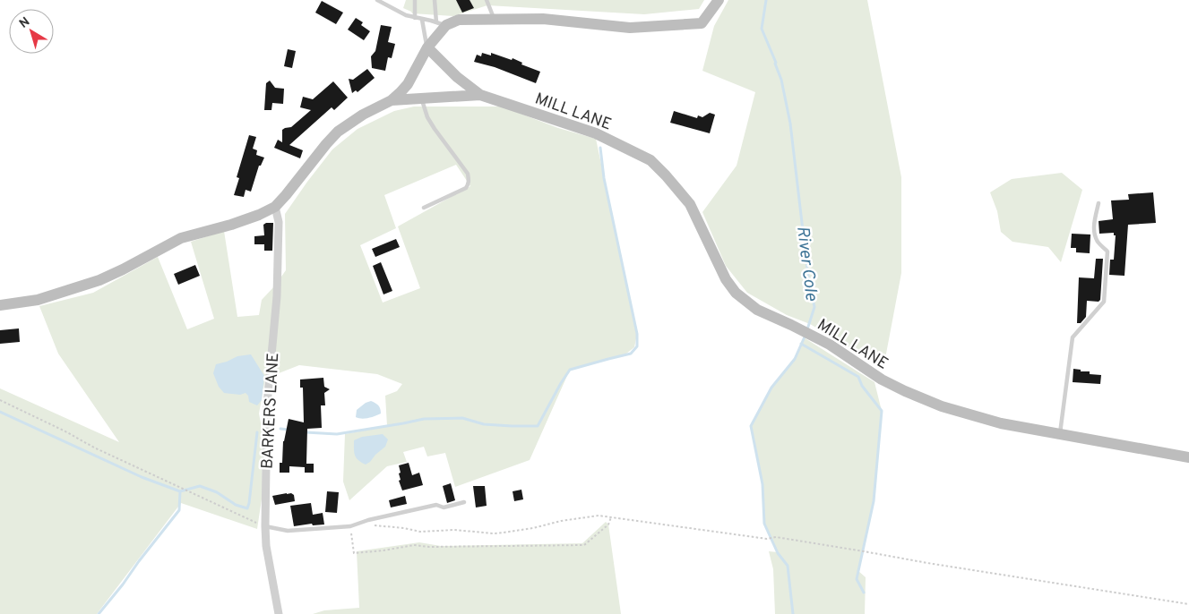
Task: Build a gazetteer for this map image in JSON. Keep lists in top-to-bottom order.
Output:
{
  "streets": {
    "street": ["MILL LANE", "BARKERS LANE"]
  },
  "water": ["River Cole"],
  "north": "top left"
}
